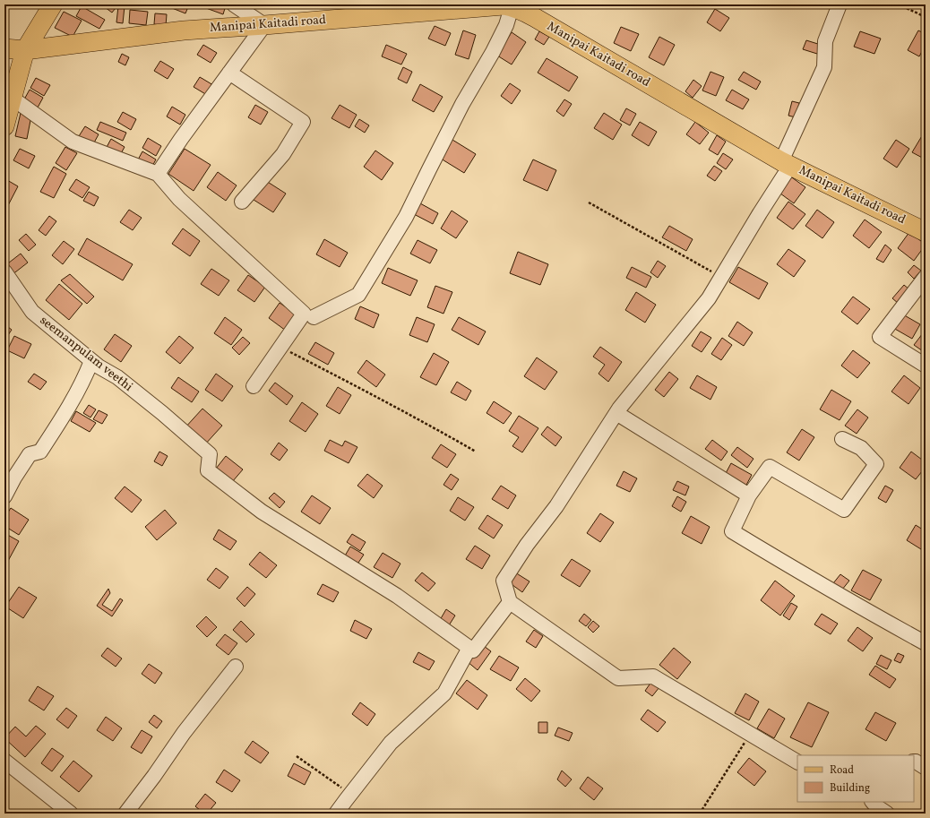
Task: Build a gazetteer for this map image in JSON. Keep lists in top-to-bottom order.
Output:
{
  "streets": {
    "main road": ["Manipai Kaitadi road"],
    "street": ["seemanpulam veethi"]
  },
  "legend": ["Road", "Building"]
}
